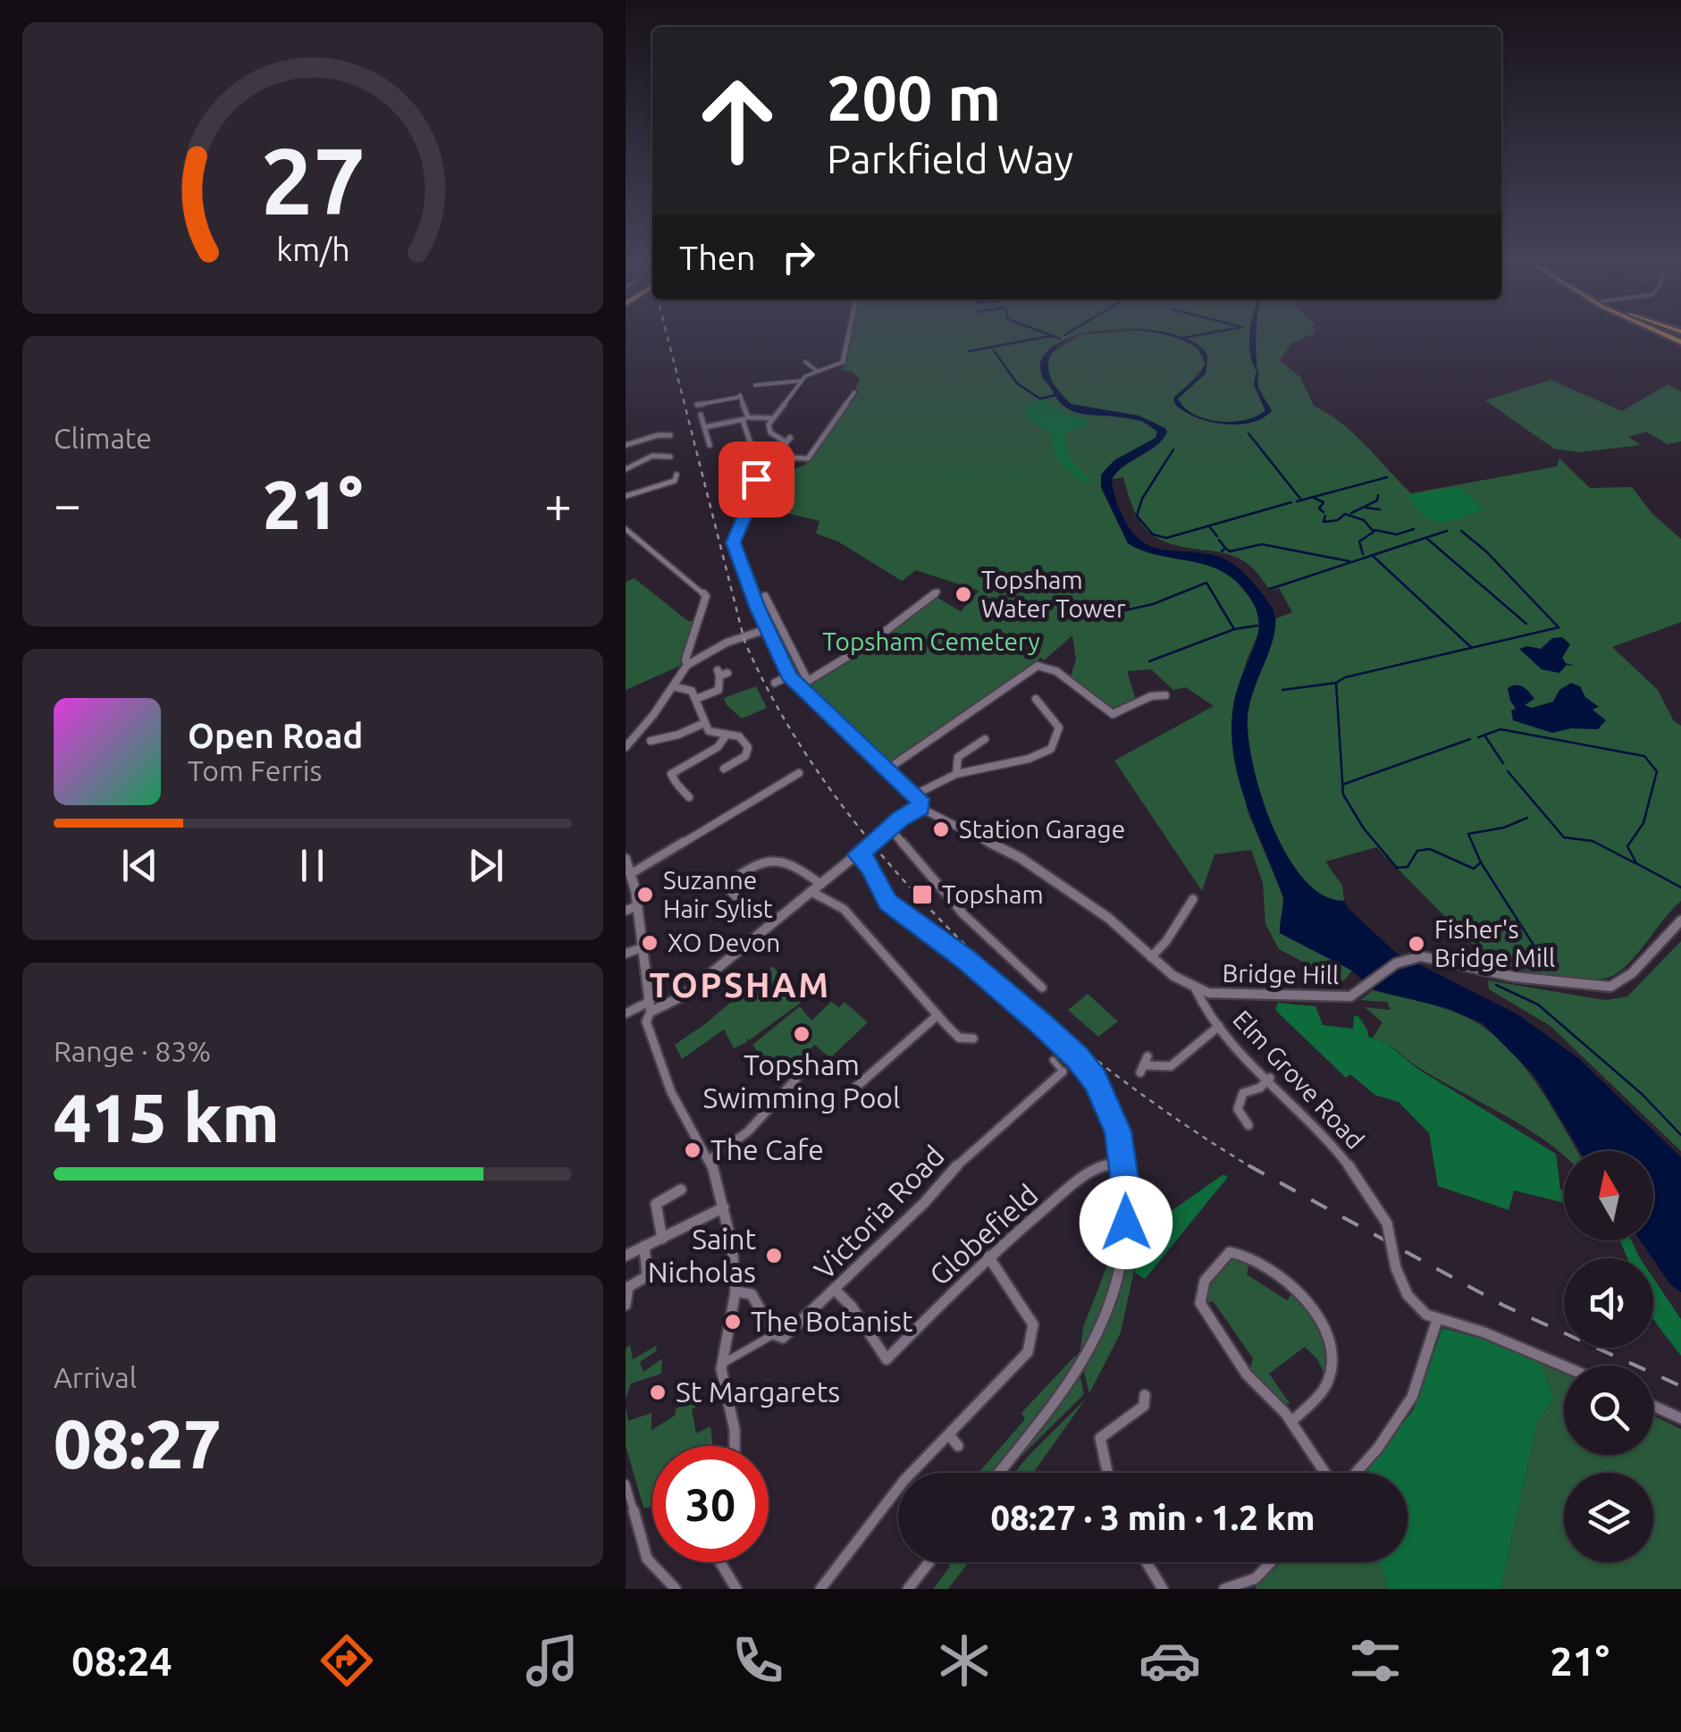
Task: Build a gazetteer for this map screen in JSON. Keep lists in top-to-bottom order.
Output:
{
  "streets": {
    "street": [
      "Bridge Hill",
      "Elm Grove Road",
      "Victoria Road",
      "Globefield"
    ]
  },
  "crossings": [
    ["Bridge Hill", "Elm Grove Road"],
    ["Victoria Road", "Globefield"]
  ],
  "districts": ["TOPSHAM"],
  "parks": ["Topsham Cemetery"],
  "places": {
    "other": [
      "Topsham Water Tower",
      "Station Garage",
      "Suzanne Hair Sylist",
      "XO Devon",
      "Fisher's Bridge Mill",
      "Topsham Swimming Pool",
      "The Cafe",
      "Saint Nicholas",
      "The Botanist",
      "St Margarets"
    ],
    "transit": ["Topsham"]
  },
  "north": "top",
  "page": {
    "turn": ["200 m", "Parkfield Way"],
    "then": "Then",
    "tile": [
      "Climate",
      ["Range · 83%", "415 km"],
      ["Arrival", "08:27"]
    ],
    "heat": ["−", "21°", "+"],
    "song": ["Open Road", "Tom Ferris"],
    "limit": "30",
    "trip": "08:27 · 3 min · 1.2 km",
    "tabs": ["08:24", "21°"],
    "gauge": ["27", "km/h"]
  }
}
